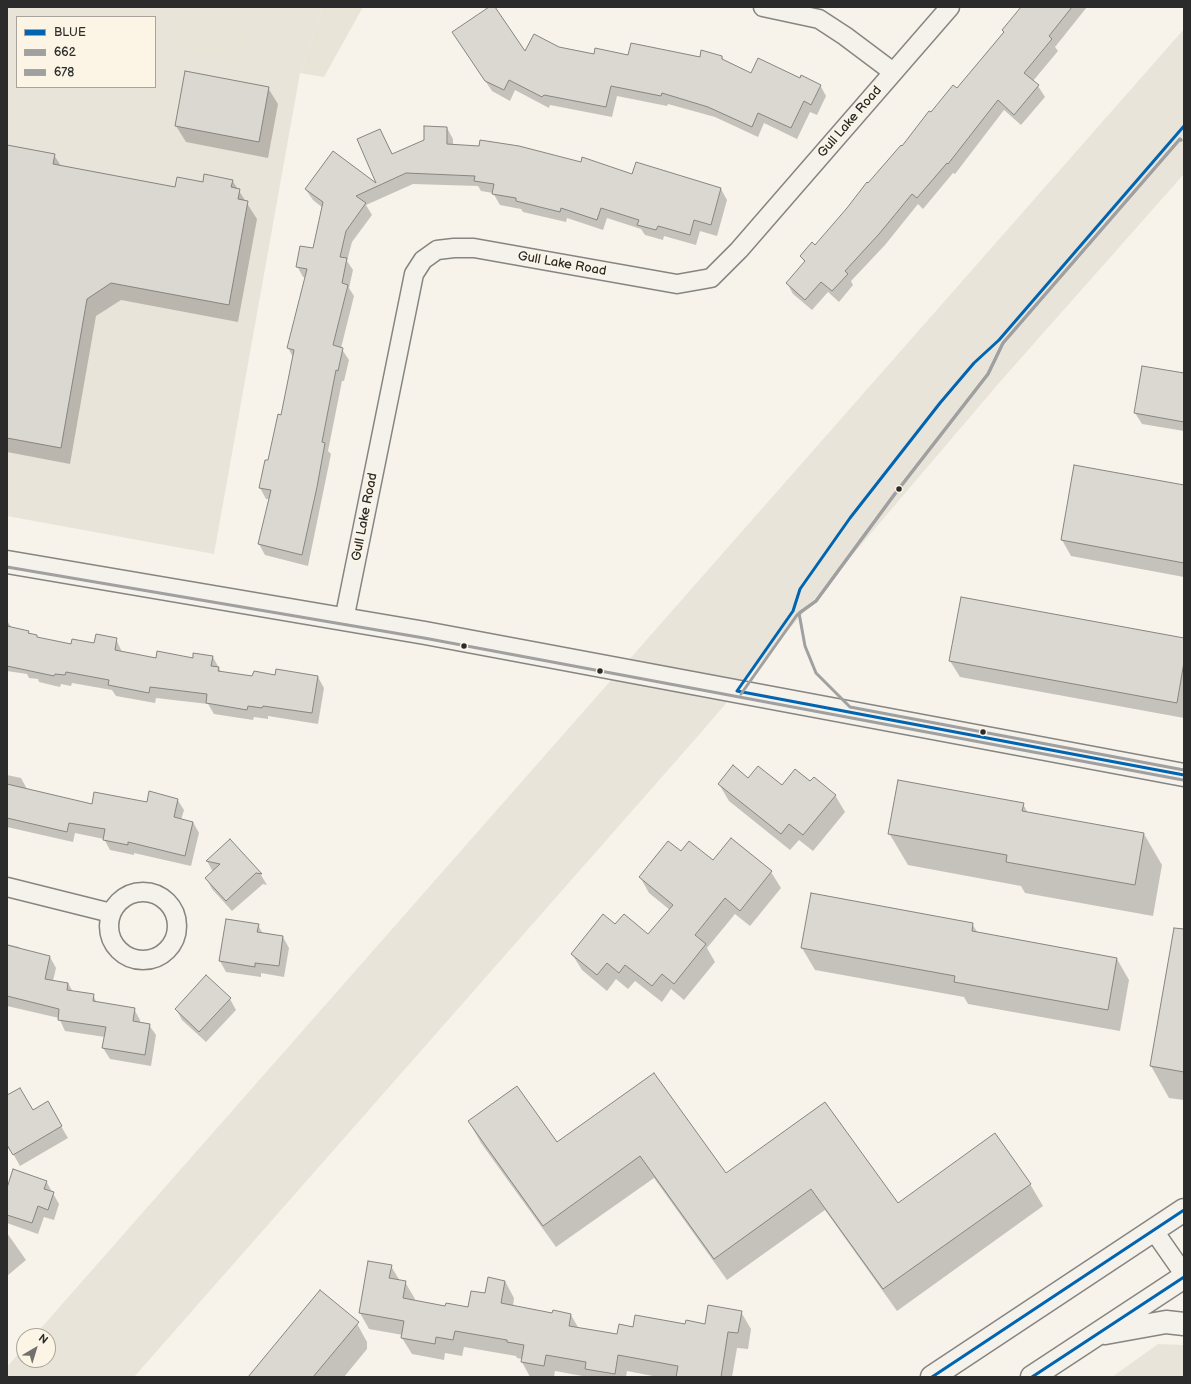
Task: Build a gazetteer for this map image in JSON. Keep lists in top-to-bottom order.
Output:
{
  "streets": {
    "street": ["Gull Lake Road"]
  },
  "lines": ["transit line BLUE", "transit line 662", "transit line 678"],
  "legend": ["BLUE", "662", "678"],
  "north": "top right"
}
